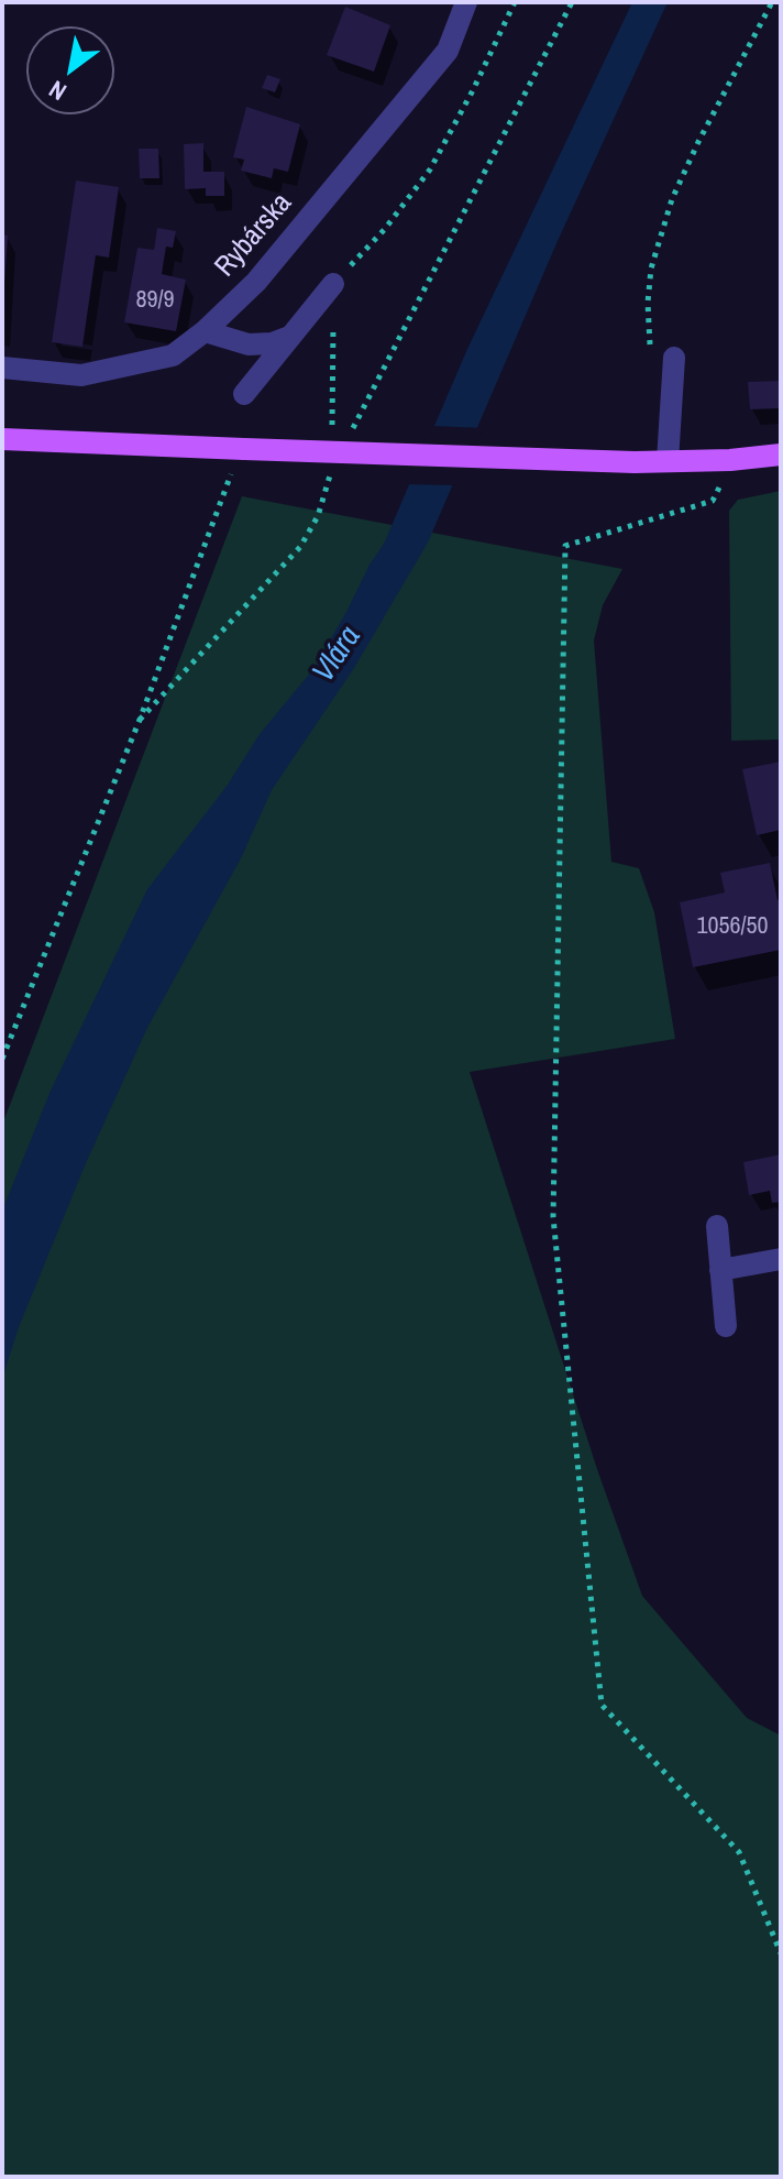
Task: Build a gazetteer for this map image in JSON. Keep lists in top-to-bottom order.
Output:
{
  "streets": {
    "street": ["Rybárska"]
  },
  "water": ["Vlára"],
  "house_numbers": ["89/9", "1056/50"],
  "north": "bottom left"
}
